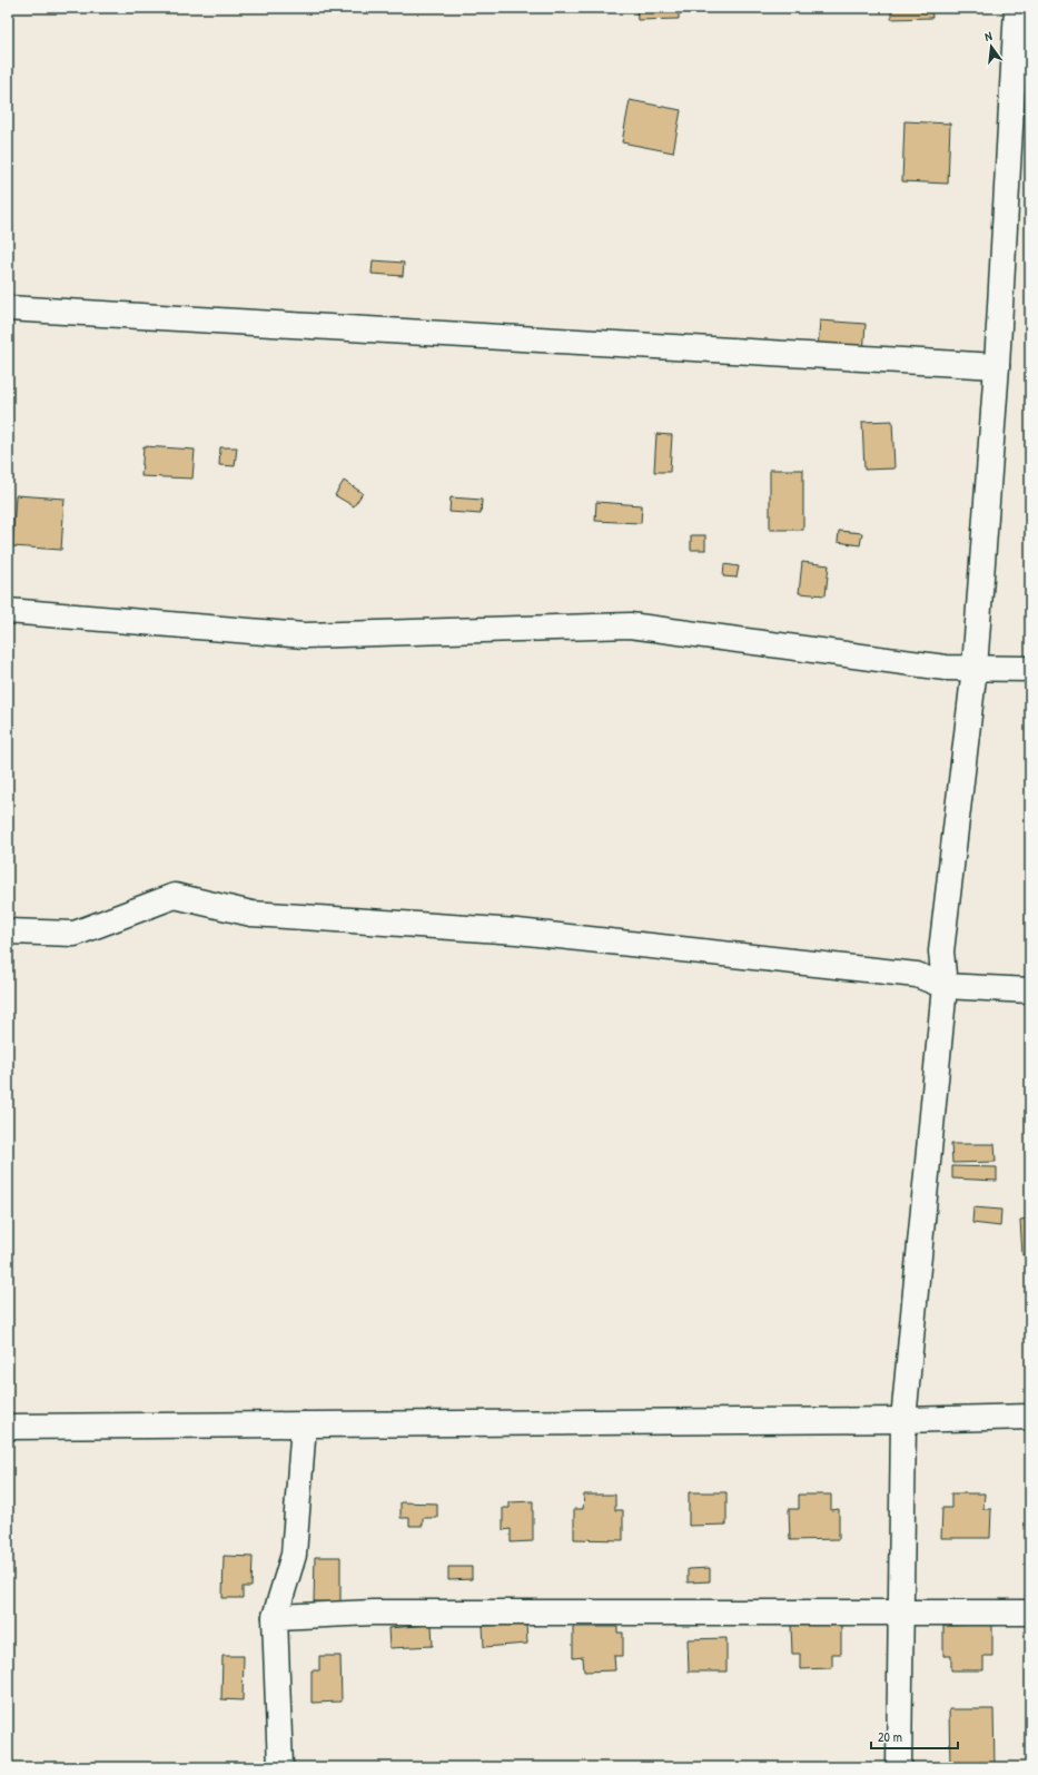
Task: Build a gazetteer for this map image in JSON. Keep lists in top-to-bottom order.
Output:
{
  "scale_bar": "20 m",
  "north": "top"
}
